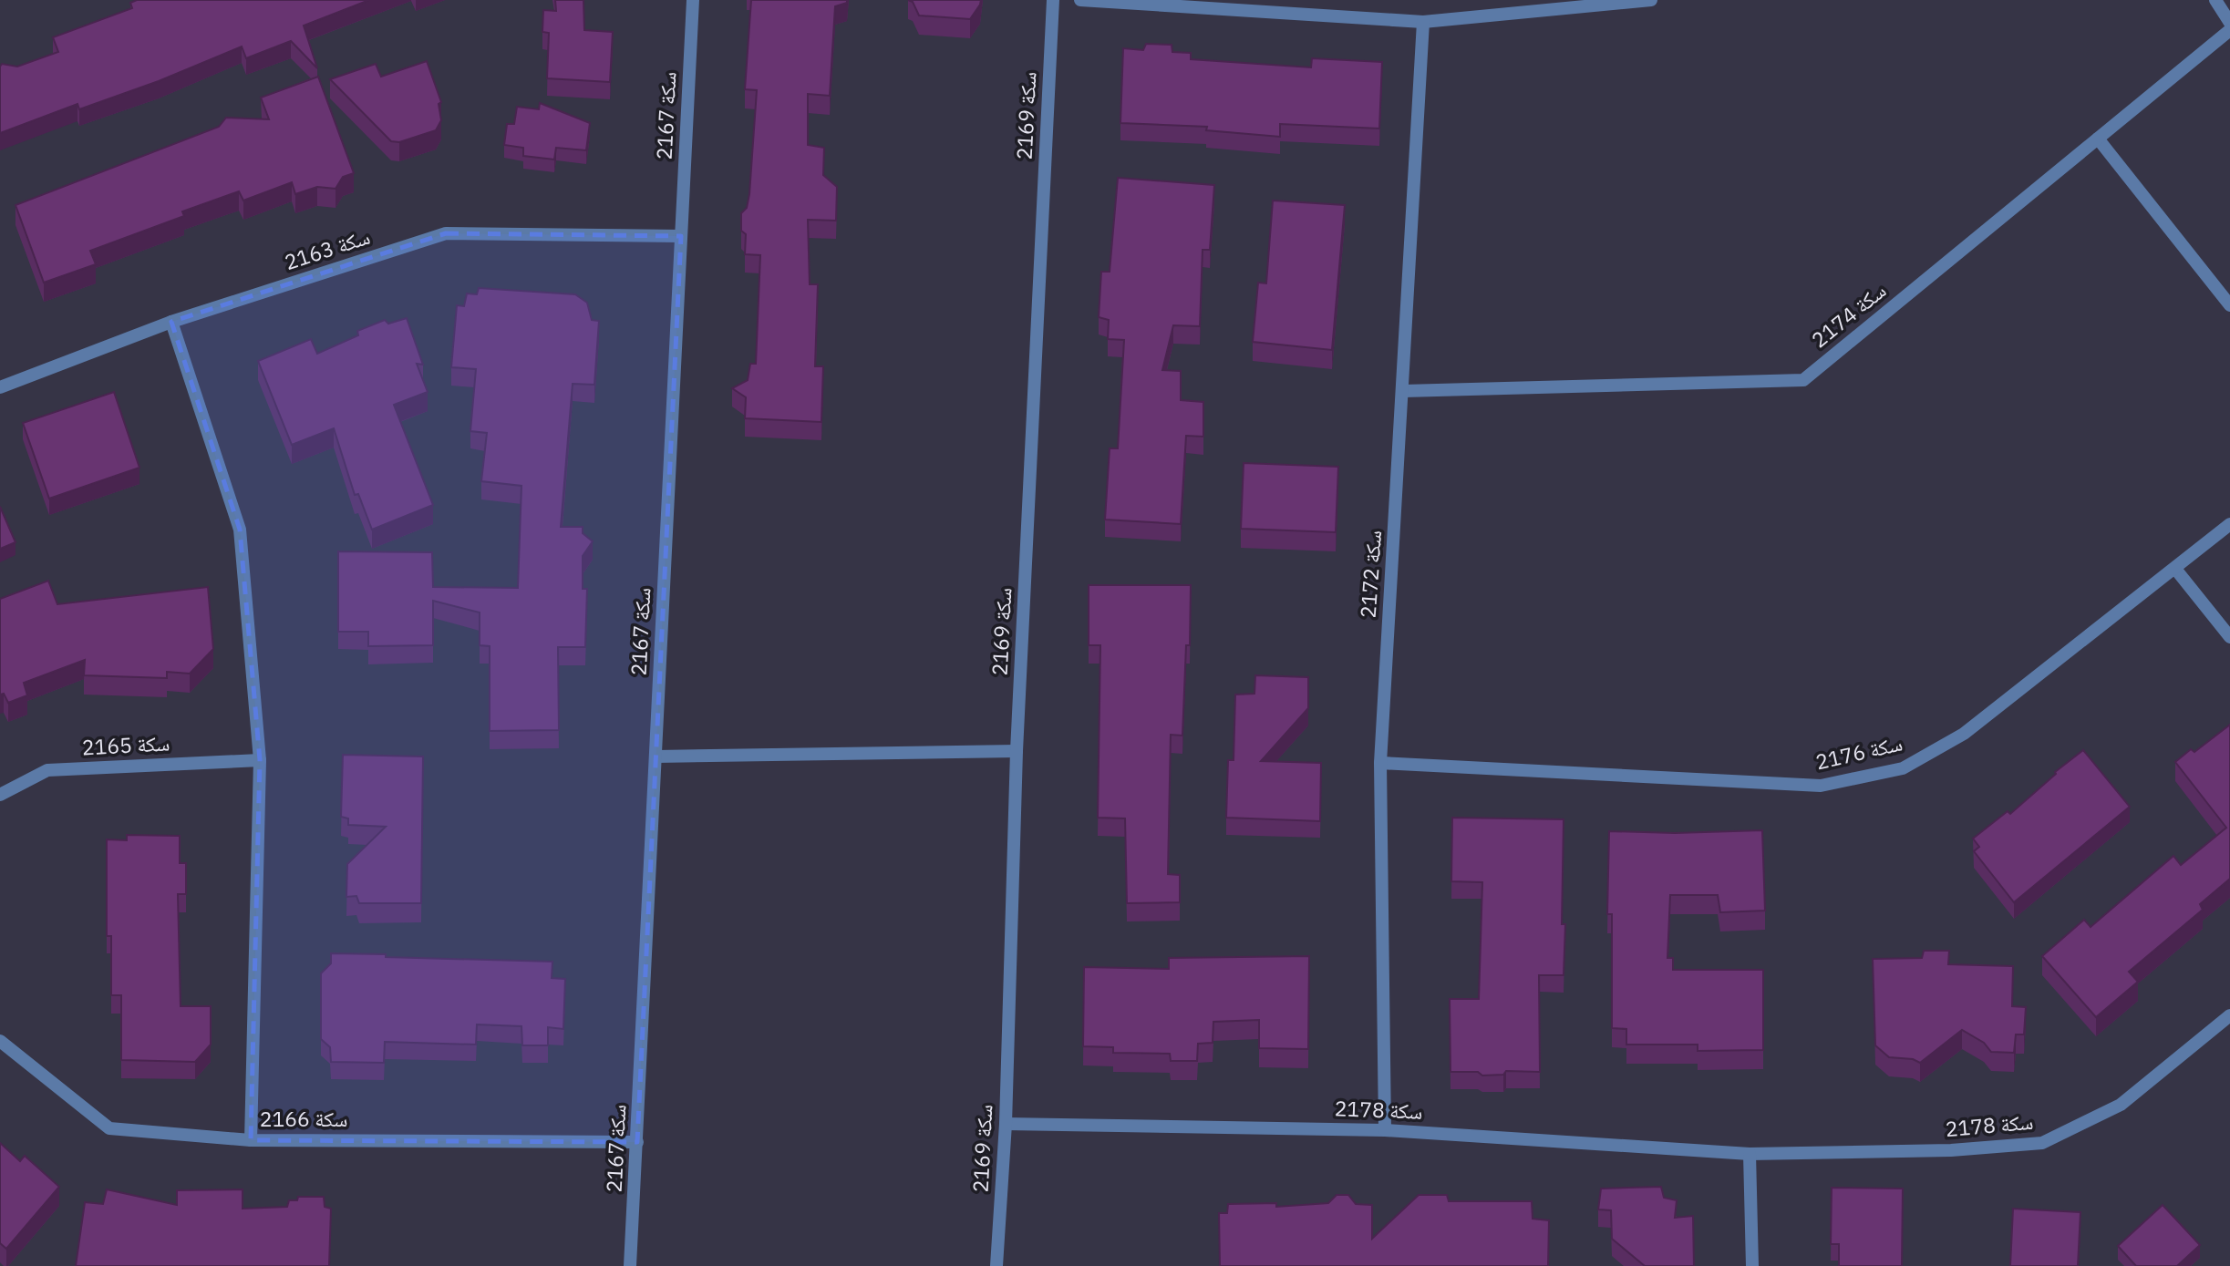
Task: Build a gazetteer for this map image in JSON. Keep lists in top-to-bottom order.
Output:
{
  "streets": {
    "street": [
      "سكة 2167",
      "سكة 2169",
      "سكة 2163",
      "سكة 2174",
      "سكة 2172",
      "سكة 2165",
      "سكة 2176",
      "سكة 2178",
      "سكة 2166"
    ]
  },
  "crossings": [
    ["سكة 2167", "سكة 2163"],
    ["سكة 2167", "سكة 2166"],
    ["سكة 2169", "سكة 2178"],
    ["سكة 2174", "سكة 2172"],
    ["سكة 2172", "سكة 2176"],
    ["سكة 2172", "سكة 2178"]
  ]
}
